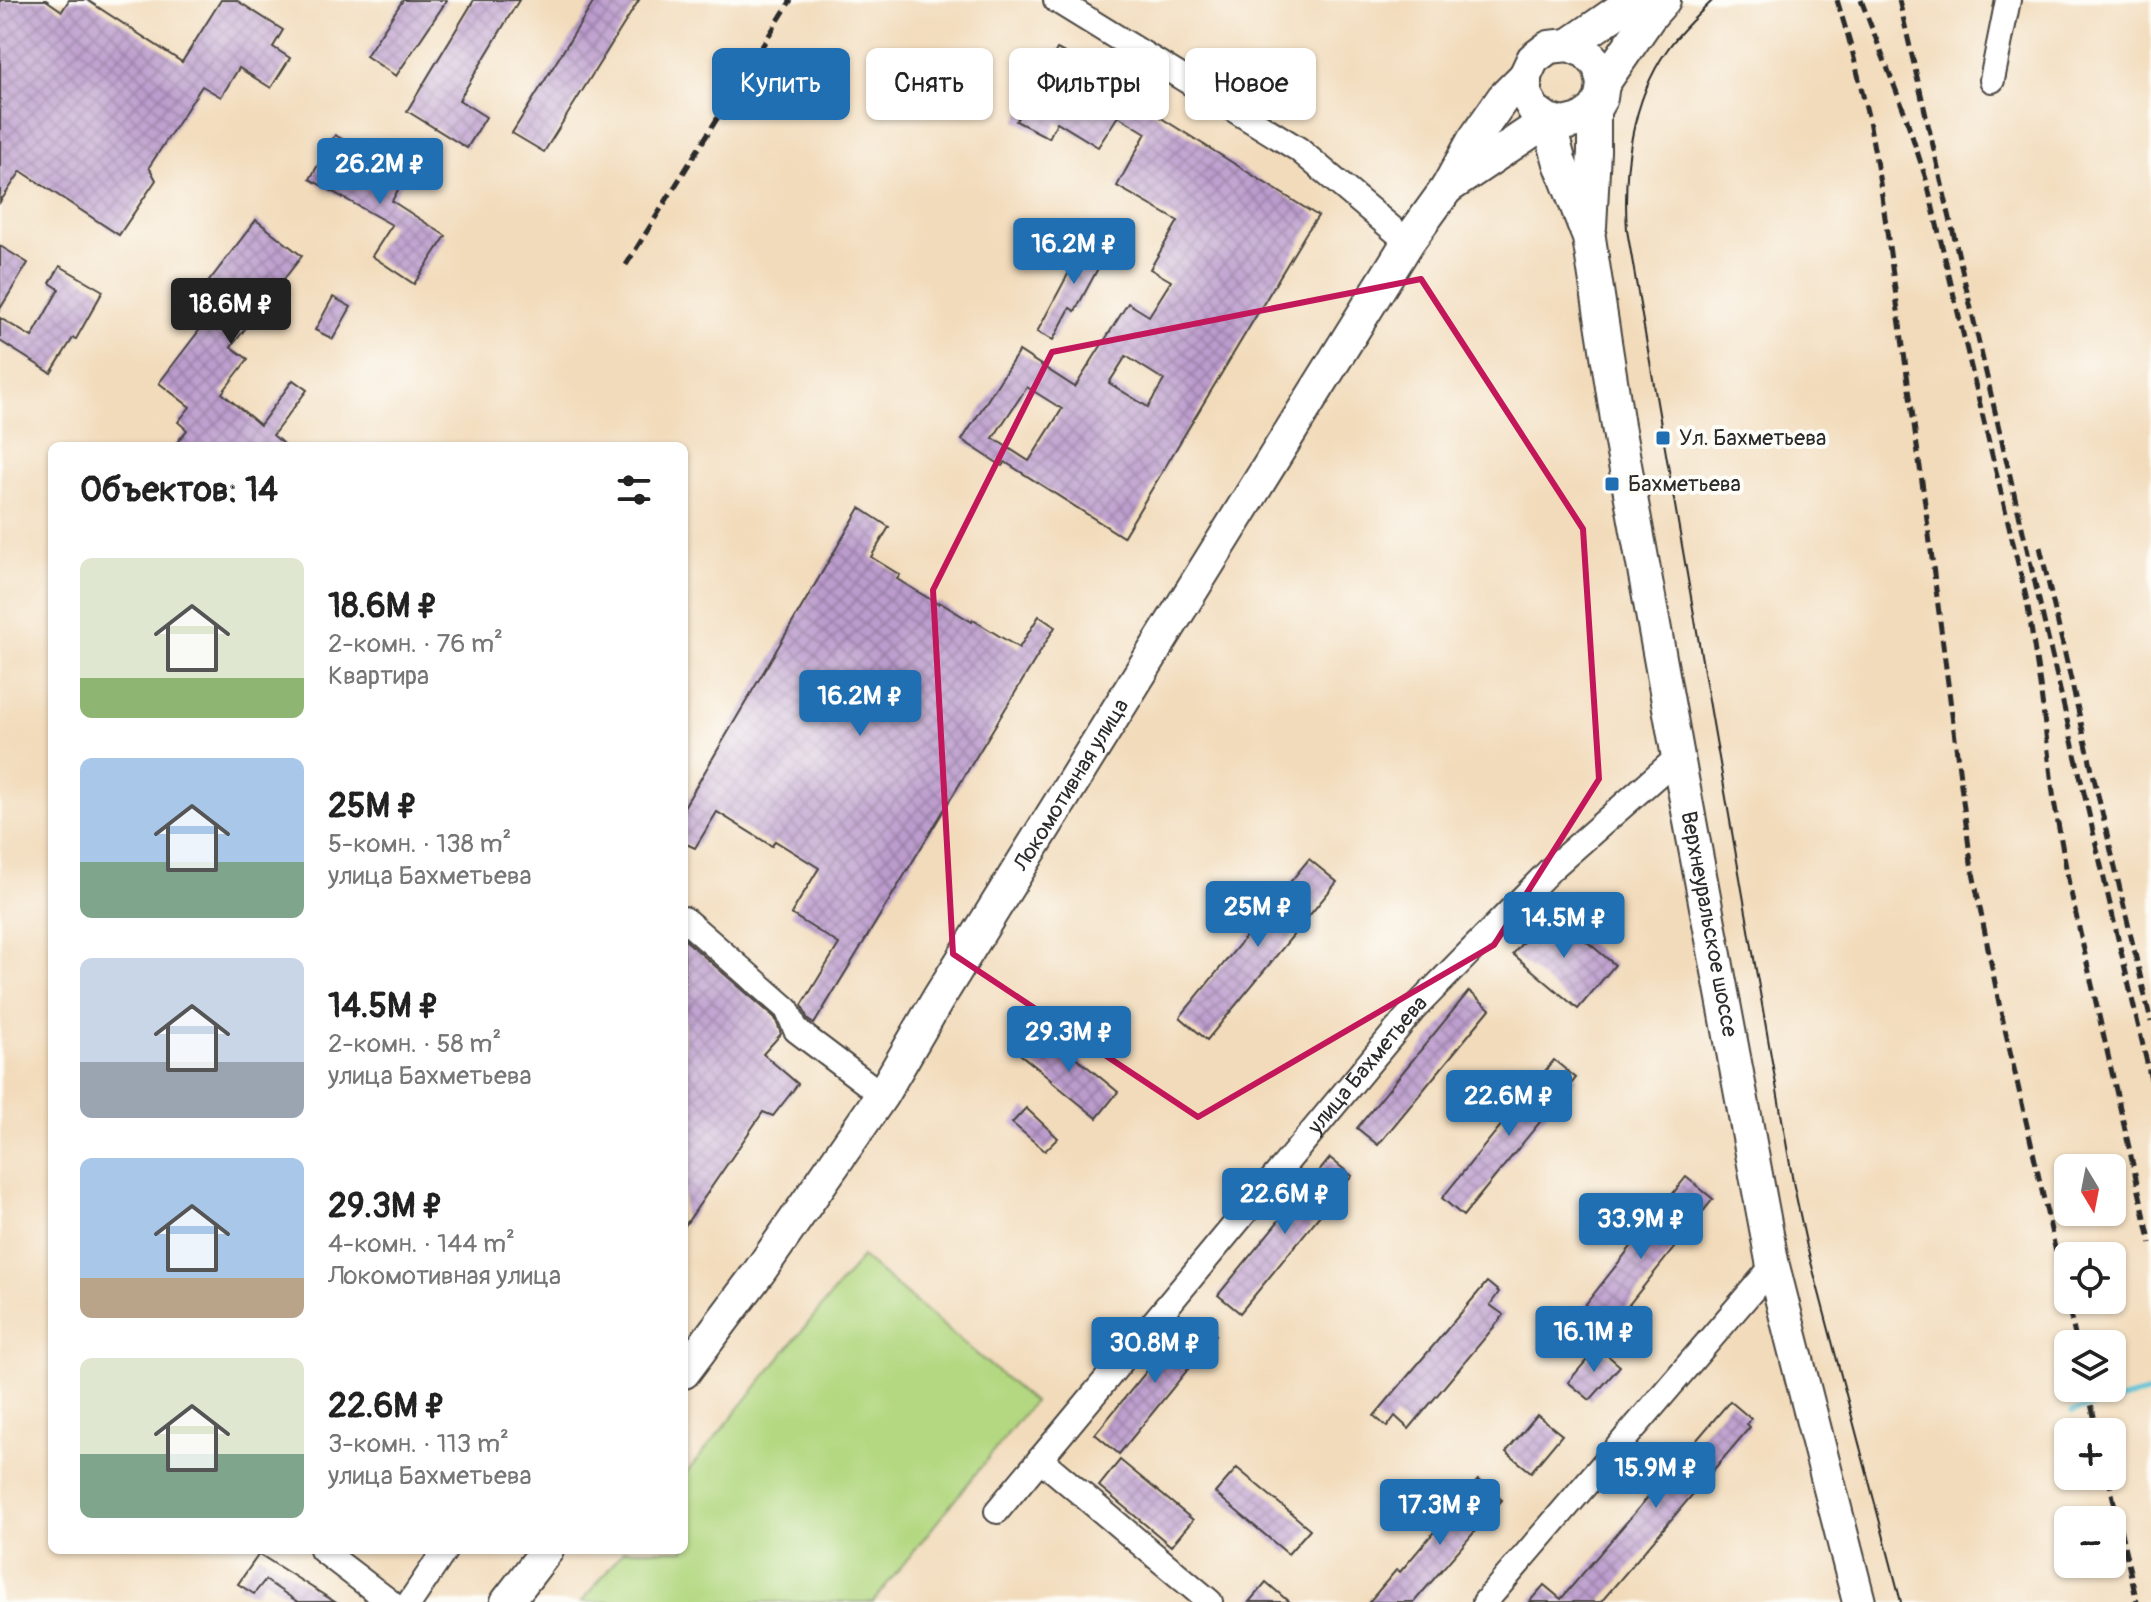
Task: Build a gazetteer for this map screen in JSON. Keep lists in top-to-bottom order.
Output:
{
  "streets": {
    "main road": ["Локомотивная улица", "Верхнеуральское шоссе"],
    "street": ["улица Бахметьева"]
  },
  "crossings": [
    ["Верхнеуральское шоссе", "улица Бахметьева"]
  ],
  "places": {
    "transit": ["Ул. Бахметьева", "Бахметьева"]
  },
  "north": "bottom",
  "page": {
    "chip": [
      "Купить",
      "Снять",
      "Фильтры",
      "Новое"
    ],
    "price": [
      "26.2M ₽",
      "16.2M ₽",
      "18.6M ₽",
      "16.2M ₽",
      "25M ₽",
      "14.5M ₽",
      "29.3M ₽",
      "22.6M ₽",
      "22.6M ₽",
      "33.9M ₽",
      "16.1M ₽",
      "30.8M ₽",
      "15.9M ₽",
      "17.3M ₽"
    ],
    "heading": "Объектов: 14",
    "list": [
      {
        "name": "18.6M ₽",
        "note": "2-комн. · 76 m² · Квартира"
      },
      {
        "name": "25M ₽",
        "note": "5-комн. · 138 m² · улица Бахметьева"
      },
      {
        "name": "14.5M ₽",
        "note": "2-комн. · 58 m² · улица Бахметьева"
      },
      {
        "name": "29.3M ₽",
        "note": "4-комн. · 144 m² · Локомотивная улица"
      },
      {
        "name": "22.6M ₽",
        "note": "3-комн. · 113 m² · улица Бахметьева"
      }
    ],
    "map_buttons": ["+", "−"]
  }
}
